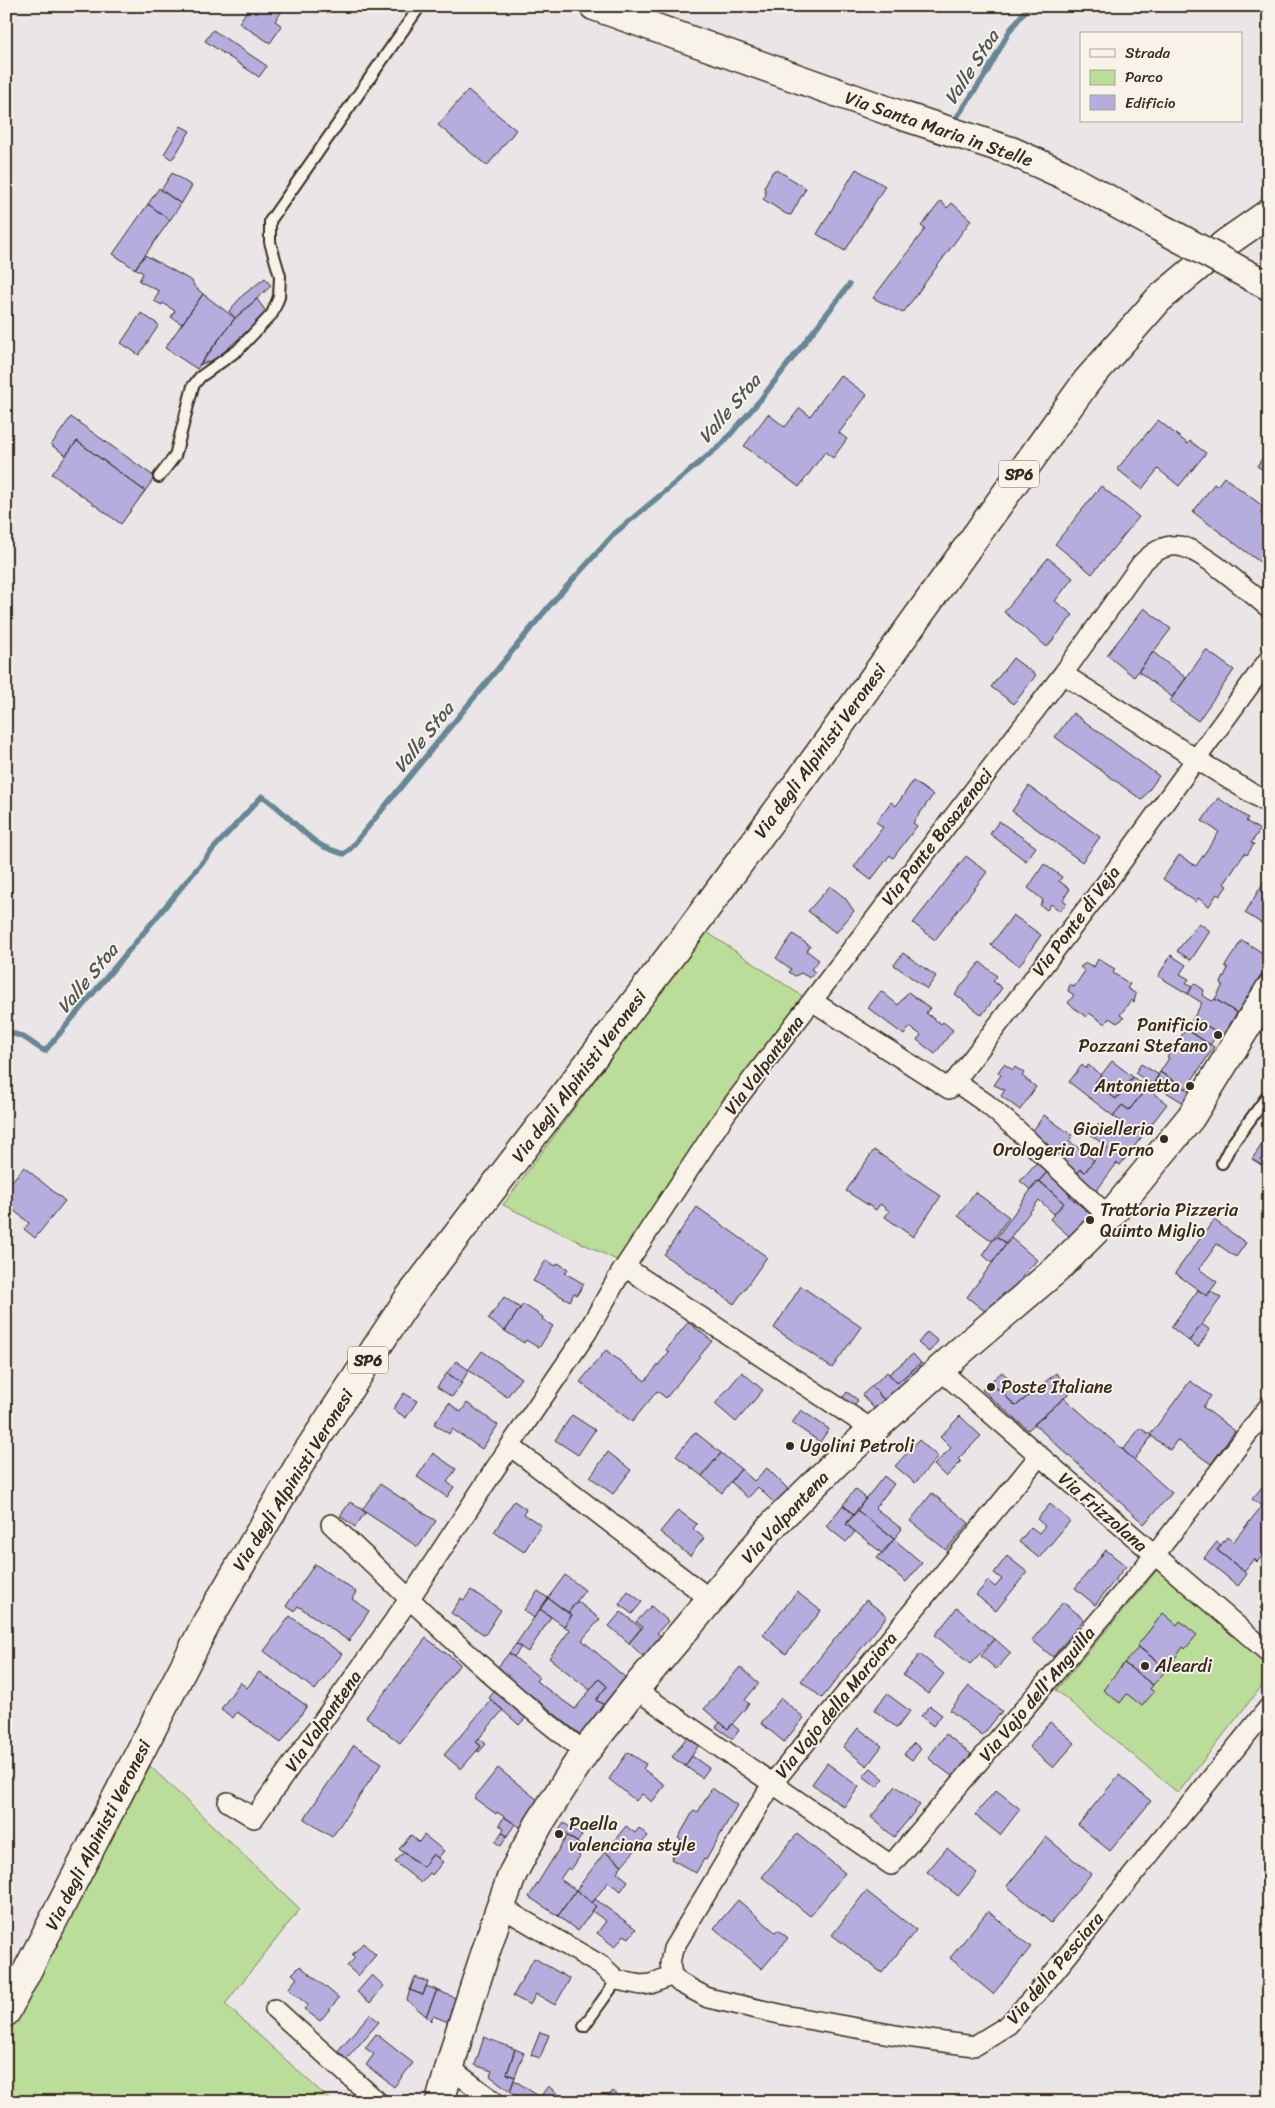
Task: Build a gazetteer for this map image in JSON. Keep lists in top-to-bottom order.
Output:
{
  "streets": {
    "main road": [
      "Via Santa Maria in Stelle",
      "SP6",
      "Via degli Alpinisti Veronesi",
      "Via Valpantena"
    ],
    "street": [
      "Via Ponte Basazenoci",
      "Via Ponte di Veja",
      "Via Frizzolana",
      "Via Vajo dell'Anguilla",
      "Via Vajo della Marciora",
      "Via della Pesciara"
    ]
  },
  "crossings": [
    ["Via Ponte Basazenoci", "Via Valpantena"],
    ["Via Ponte di Veja", "Via Valpantena"],
    ["Via Valpantena", "Via Frizzolana"],
    ["Via Frizzolana", "Via Vajo dell'Anguilla"],
    ["Via Frizzolana", "Via Vajo della Marciora"],
    ["Via Vajo dell'Anguilla", "Via Vajo della Marciora"],
    ["Via Vajo della Marciora", "Via della Pesciara"]
  ],
  "water": ["Valle Stoa"],
  "places": [
    "Panificio Pozzani Stefano",
    "Antonietta",
    "Gioielleria Orologeria Dal Forno",
    "Trattoria Pizzeria Quinto Miglio",
    "Poste Italiane",
    "Ugolini Petroli",
    "Aleardi",
    "Paella valenciana style"
  ],
  "legend": ["Strada", "Parco", "Edificio"]
}
